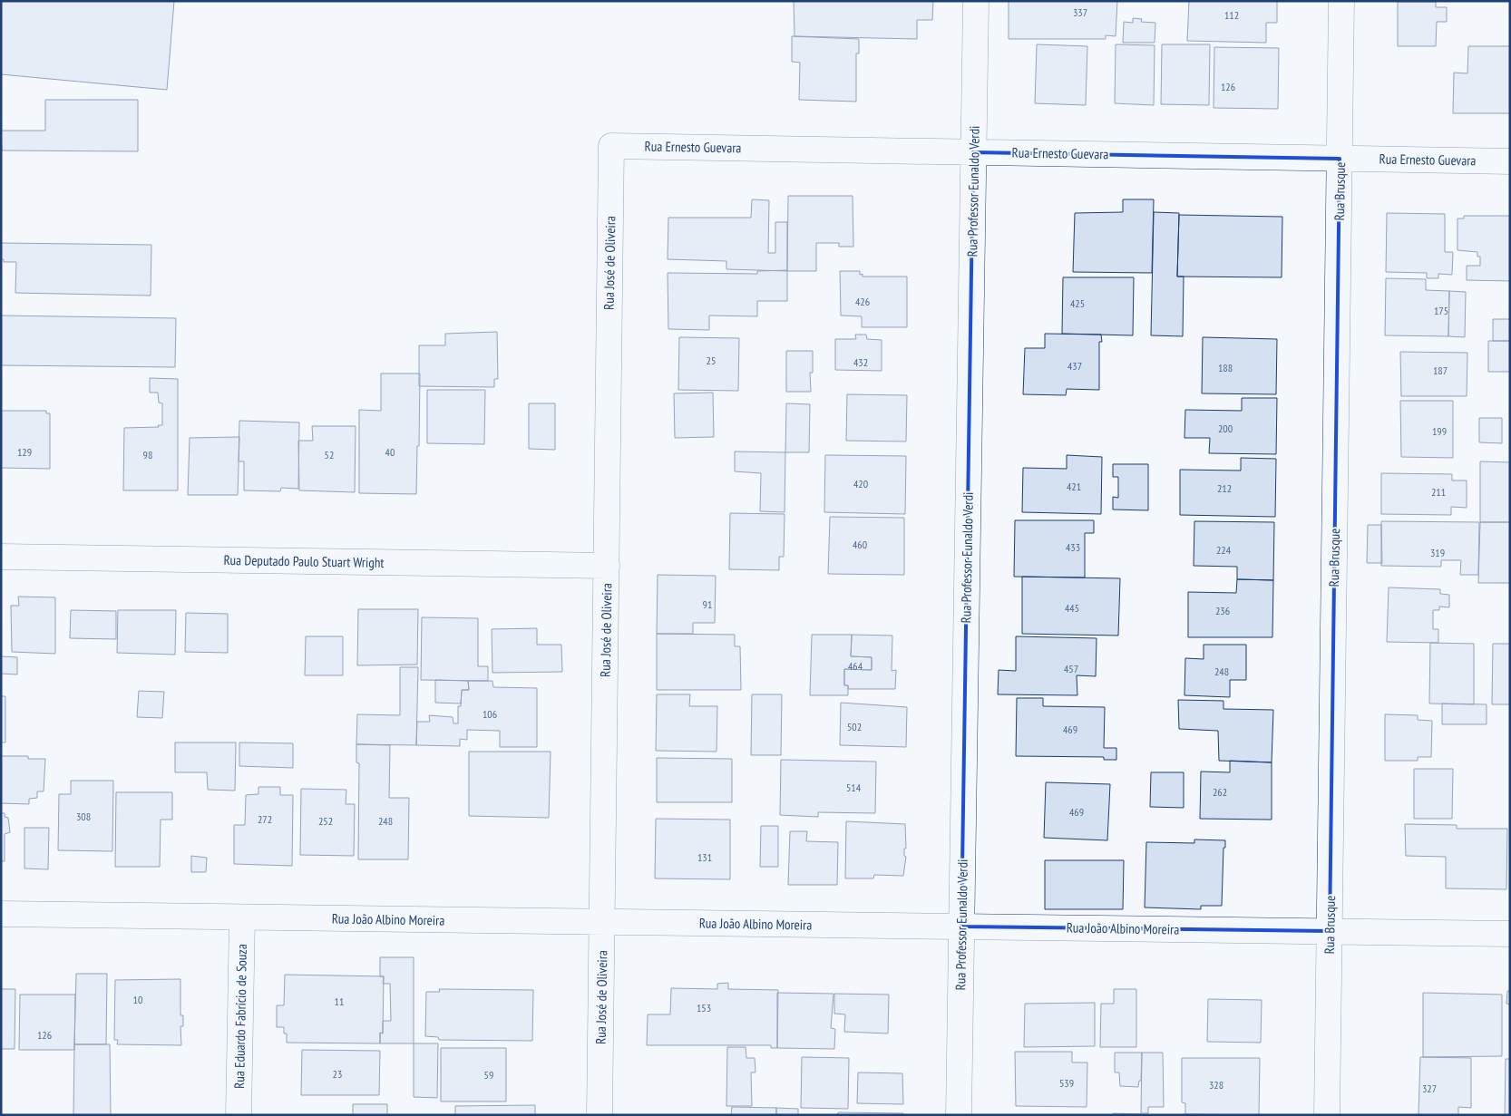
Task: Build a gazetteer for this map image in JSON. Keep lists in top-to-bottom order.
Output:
{
  "streets": {
    "street": [
      "Rua Ernesto Guevara",
      "Rua Professor Eunaldo Verdi",
      "Rua Brusque",
      "Rua José de Oliveira",
      "Rua Deputado Paulo Stuart Wright",
      "Rua João Albino Moreira",
      "Rua Eduardo Fabrício de Souza"
    ]
  },
  "crossings": [
    ["Rua Ernesto Guevara", "Rua Professor Eunaldo Verdi"],
    ["Rua Ernesto Guevara", "Rua Brusque"],
    ["Rua Ernesto Guevara", "Rua José de Oliveira"],
    ["Rua Professor Eunaldo Verdi", "Rua João Albino Moreira"],
    ["Rua Brusque", "Rua João Albino Moreira"],
    ["Rua José de Oliveira", "Rua Deputado Paulo Stuart Wright"],
    ["Rua José de Oliveira", "Rua João Albino Moreira"],
    ["Rua João Albino Moreira", "Rua Eduardo Fabrício de Souza"]
  ],
  "house_numbers": [
    "337",
    "112",
    "126",
    "426",
    "425",
    "175",
    "25",
    "432",
    "437",
    "188",
    "187",
    "200",
    "199",
    "129",
    "40",
    "98",
    "52",
    "420",
    "421",
    "212",
    "211",
    "460",
    "433",
    "224",
    "319",
    "91",
    "445",
    "236",
    "464",
    "457",
    "248",
    "106",
    "502",
    "469",
    "514",
    "262",
    "469",
    "308",
    "272",
    "252",
    "248",
    "131",
    "10",
    "11",
    "153",
    "126",
    "23",
    "59",
    "539",
    "328",
    "327"
  ]
}
